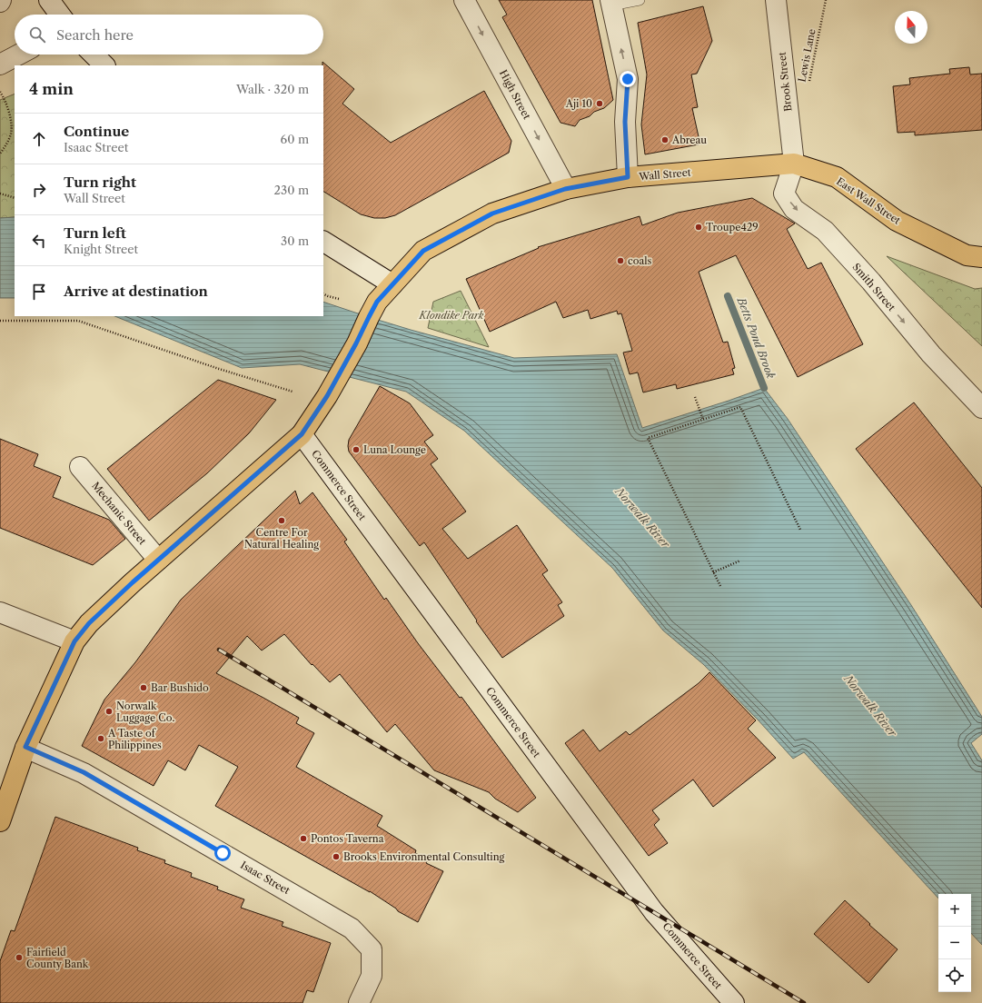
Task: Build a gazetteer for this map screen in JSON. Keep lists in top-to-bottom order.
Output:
{
  "streets": {
    "main road": ["Wall Street", "East Wall Street"],
    "street": [
      "Brook Street",
      "High Street",
      "Smith Street",
      "Commerce Street",
      "Mechanic Street",
      "Isaac Street"
    ],
    "path": ["Lewis Lane"]
  },
  "crossings": [
    ["Brook Street", "Wall Street"],
    ["Brook Street", "East Wall Street"],
    ["Brook Street", "Smith Street"],
    ["High Street", "Wall Street"],
    ["Wall Street", "East Wall Street"],
    ["Wall Street", "Smith Street"],
    ["Wall Street", "Commerce Street"],
    ["Wall Street", "Mechanic Street"],
    ["Wall Street", "Isaac Street"],
    ["East Wall Street", "Smith Street"]
  ],
  "one_way": ["Smith Street"],
  "water": ["Betts Pond Brook", "Norwalk River"],
  "parks": ["Klondike Park"],
  "places": [
    "Aji 10",
    "Abreau",
    "Troupe429",
    "coals",
    "Luna Lounge",
    "Centre For Natural Healing",
    "Bar Bushido",
    "Norwalk Luggage Co.",
    "A Taste of Philippines",
    "Pontos Taverna",
    "Brooks Environmental Consulting",
    "Fairfield County Bank"
  ],
  "north": "top",
  "page": {
    "search": "Search here",
    "heading": ["4 min", "Walk · 320 m"],
    "list": [
      ["Continue", "Isaac Street", "60 m"],
      ["Turn right", "Wall Street", "230 m"],
      ["Turn left", "Knight Street", "30 m"],
      "Arrive at destination"
    ],
    "map_buttons": ["+", "−"]
  }
}
